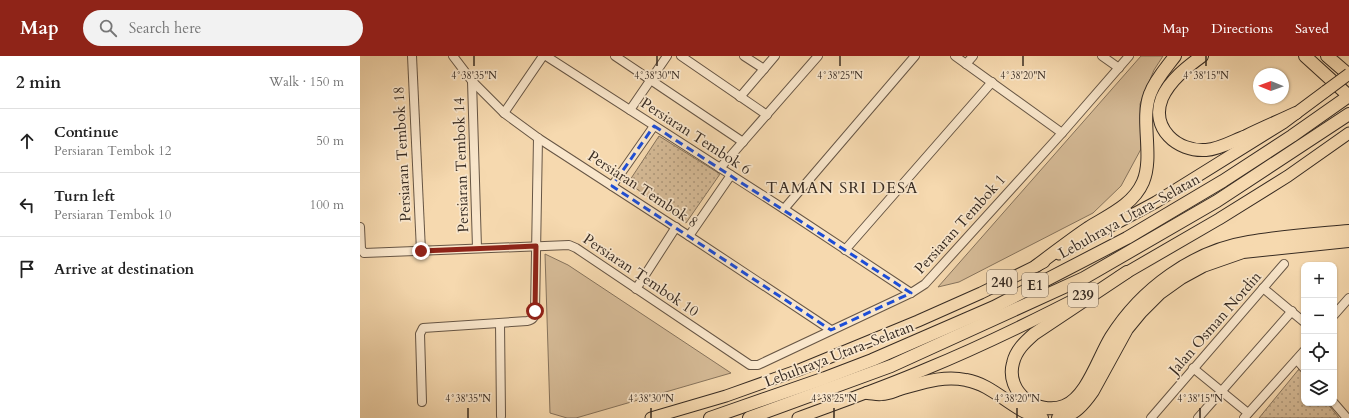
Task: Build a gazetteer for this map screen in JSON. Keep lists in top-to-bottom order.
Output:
{
  "streets": {
    "highway": ["Lebuhraya Utara–Selatan", "E1"],
    "main road": ["240", "239"],
    "street": [
      "Persiaran Tembok 6",
      "Persiaran Tembok 18",
      "Persiaran Tembok 14",
      "Persiaran Tembok 8",
      "Persiaran Tembok 1",
      "Persiaran Tembok 10",
      "Jalan Osman Nordin"
    ]
  },
  "crossings": [
    ["Persiaran Tembok 6", "Persiaran Tembok 1"],
    ["Persiaran Tembok 18", "Persiaran Tembok 10"],
    ["Persiaran Tembok 14", "Persiaran Tembok 8"],
    ["Persiaran Tembok 14", "Persiaran Tembok 10"],
    ["Persiaran Tembok 8", "Persiaran Tembok 1"],
    ["Persiaran Tembok 1", "Persiaran Tembok 10"]
  ],
  "districts": ["TAMAN SRI DESA"],
  "north": "left",
  "page": {
    "header": "Map",
    "search": "Search here",
    "nav": ["Map", "Directions", "Saved"],
    "heading": ["2 min", "Walk · 150 m"],
    "list": [
      ["Continue", "Persiaran Tembok 12", "50 m"],
      ["Turn left", "Persiaran Tembok 10", "100 m"],
      "Arrive at destination"
    ],
    "map_buttons": ["+", "−"]
  },
  "coordinates": [
    "4°38'35\"N",
    "4°38'30\"N",
    "4°38'25\"N",
    "4°38'20\"N",
    "4°38'15\"N"
  ]
}
